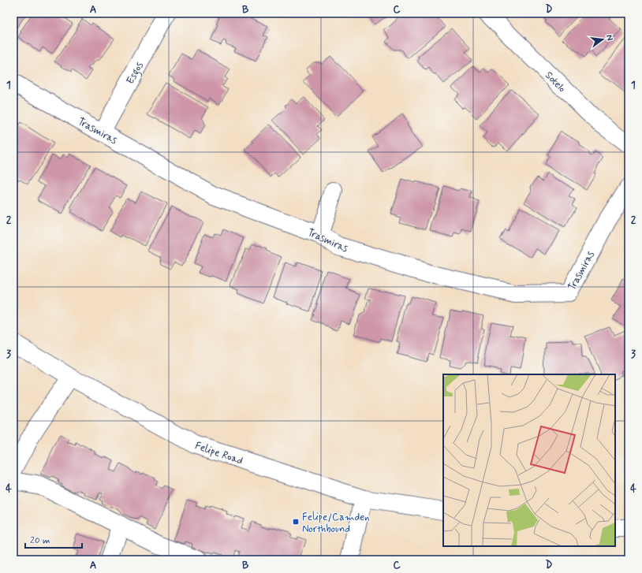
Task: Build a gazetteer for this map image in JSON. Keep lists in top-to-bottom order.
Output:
{
  "streets": {
    "street": [
      "Esgos",
      "Sotelo",
      "Trasmiras",
      "Felipe Road"
    ]
  },
  "crossings": [
    ["Esgos", "Trasmiras"]
  ],
  "places": {
    "transit": ["Felipe/Camden Northbound"]
  },
  "scale_bar": "20 m",
  "north": "right",
  "grid": {
    "columns": [
      "A",
      "B",
      "C",
      "D"
    ],
    "rows": [
      "1",
      "2",
      "3",
      "4"
    ]
  }
}
